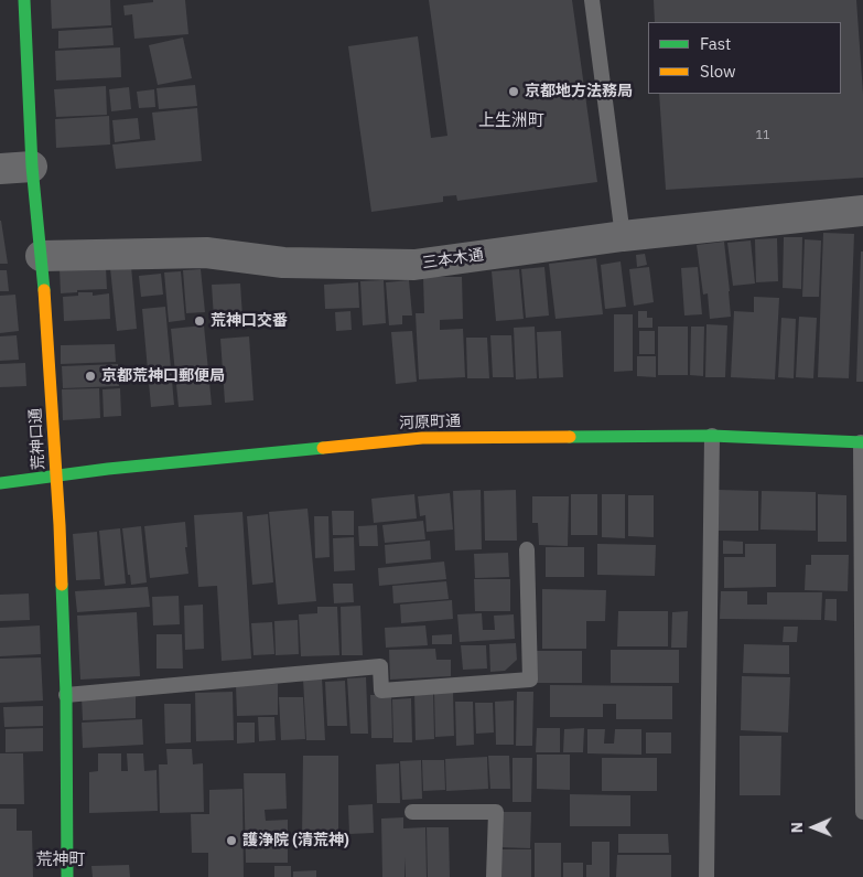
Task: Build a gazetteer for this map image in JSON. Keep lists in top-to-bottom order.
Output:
{
  "streets": {
    "street": ["三本木通", "河原町通", "荒神口通"]
  },
  "crossings": [
    ["三本木通", "荒神口通"],
    ["河原町通", "荒神口通"]
  ],
  "districts": ["上生洲町", "荒神町"],
  "places": [
    "京都地方法務局",
    "荒神口交番",
    "京都荒神口郵便局",
    "護浄院 (清荒神)"
  ],
  "house_numbers": ["11"],
  "legend": ["Fast", "Slow"],
  "north": "left"
}
